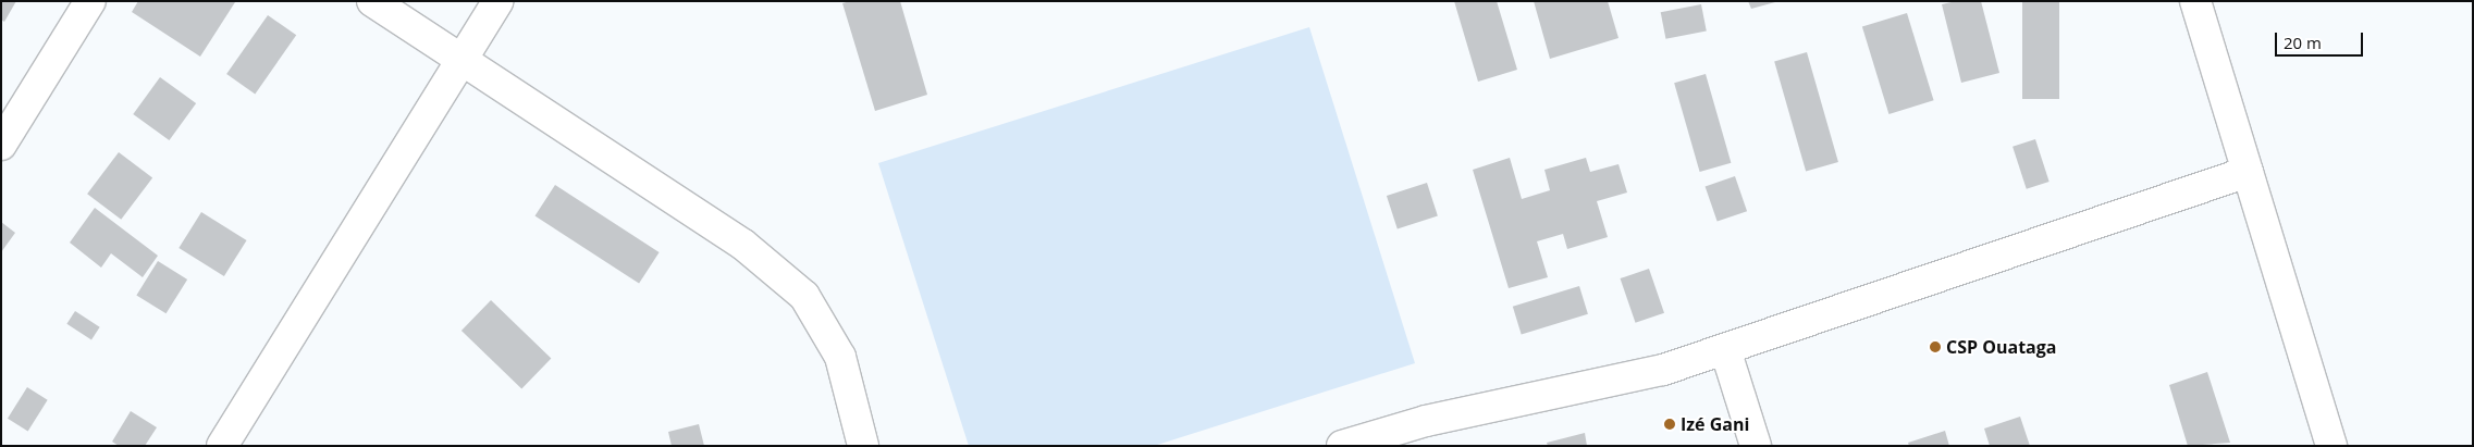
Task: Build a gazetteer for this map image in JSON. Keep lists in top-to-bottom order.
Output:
{
  "places": ["CSP Ouataga", "Izé Gani"],
  "scale_bar": "20 m"
}
